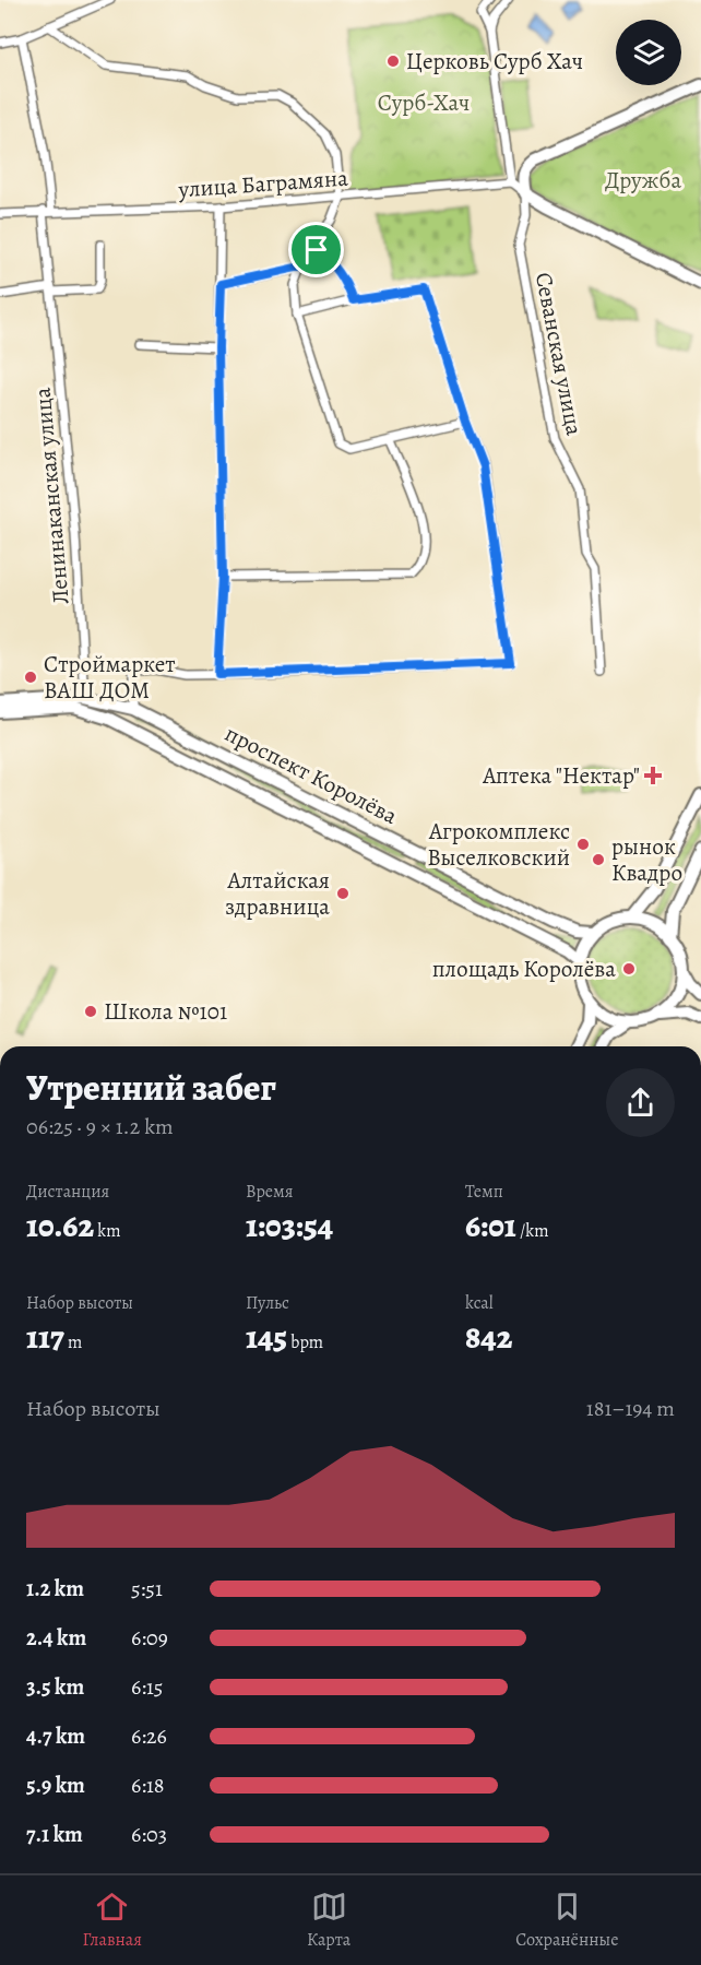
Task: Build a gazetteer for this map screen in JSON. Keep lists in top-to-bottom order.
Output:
{
  "streets": {
    "main road": ["проспект Королёва"],
    "street": ["улица Баграмяна", "Севанская улица", "Ленинаканская улица"]
  },
  "crossings": [
    ["улица Баграмяна", "Ленинаканская улица"],
    ["Ленинаканская улица", "проспект Королёва"]
  ],
  "parks": ["Сурб-Хач", "Дружба"],
  "places": {
    "other": [
      "Церковь Сурб Хач",
      "Строймаркет ВАШ ДОМ",
      "Агрокомплекс Выселковский",
      "рынок Квадро",
      "Алтайская здравница",
      "площадь Королёва",
      "Школа №101"
    ],
    "health": ["Аптека \"Нектар\""]
  },
  "page": {
    "heading": ["Утренний забег", "06:25 · 9 × 1.2 km"],
    "stats": [
      ["Дистанция", "10.62 km"],
      ["Время", "1:03:54"],
      ["Темп", "6:01 /km"],
      ["Набор высоты", "117 m"],
      ["Пульс", "145 bpm"],
      ["kcal", "842"]
    ],
    "chart": ["Набор высоты", "181–194 m"],
    "list": [
      {
        "name": "1.2 km",
        "note": "5:51"
      },
      {
        "name": "2.4 km",
        "note": "6:09"
      },
      {
        "name": "3.5 km",
        "note": "6:15"
      },
      {
        "name": "4.7 km",
        "note": "6:26"
      },
      {
        "name": "5.9 km",
        "note": "6:18"
      },
      {
        "name": "7.1 km",
        "note": "6:03"
      }
    ],
    "tabs": ["Главная", "Карта", "Сохранённые"]
  }
}
